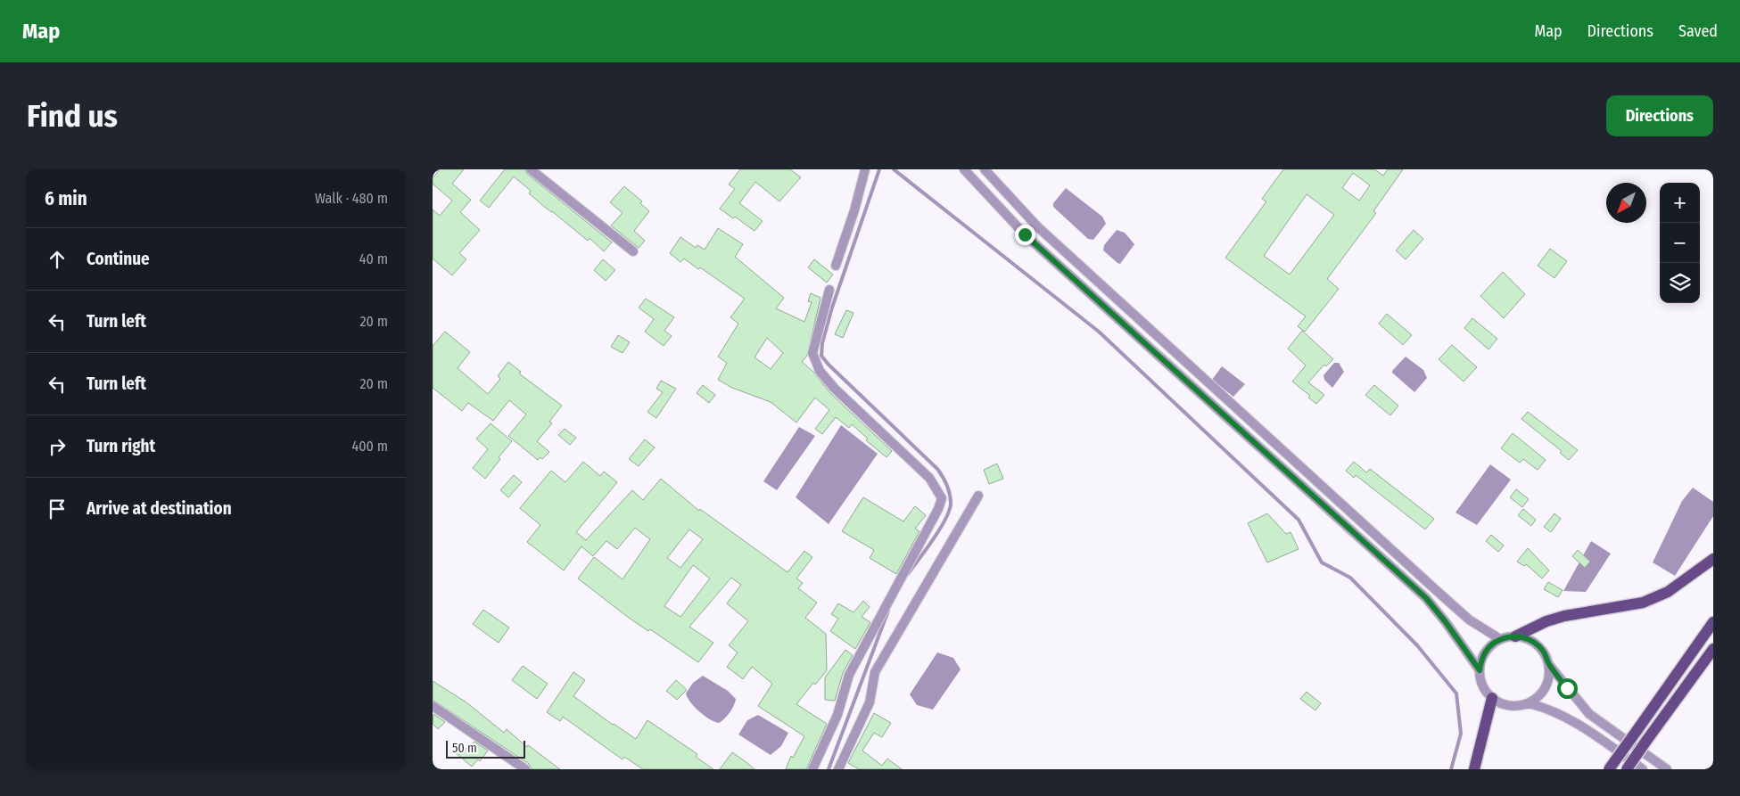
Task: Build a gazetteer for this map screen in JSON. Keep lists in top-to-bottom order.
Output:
{
  "scale_bar": "50 m",
  "north": "bottom left",
  "page": {
    "header": "Map",
    "nav": ["Map", "Directions", "Saved"],
    "buttons": "Directions",
    "title": "Find us",
    "heading": ["6 min", "Walk · 480 m"],
    "map_buttons": ["+", "−"],
    "list": [
      ["Continue", "40 m"],
      ["Turn left", "20 m"],
      ["Turn left", "20 m"],
      ["Turn right", "400 m"],
      "Arrive at destination"
    ],
    "scale": "50 m"
  }
}
